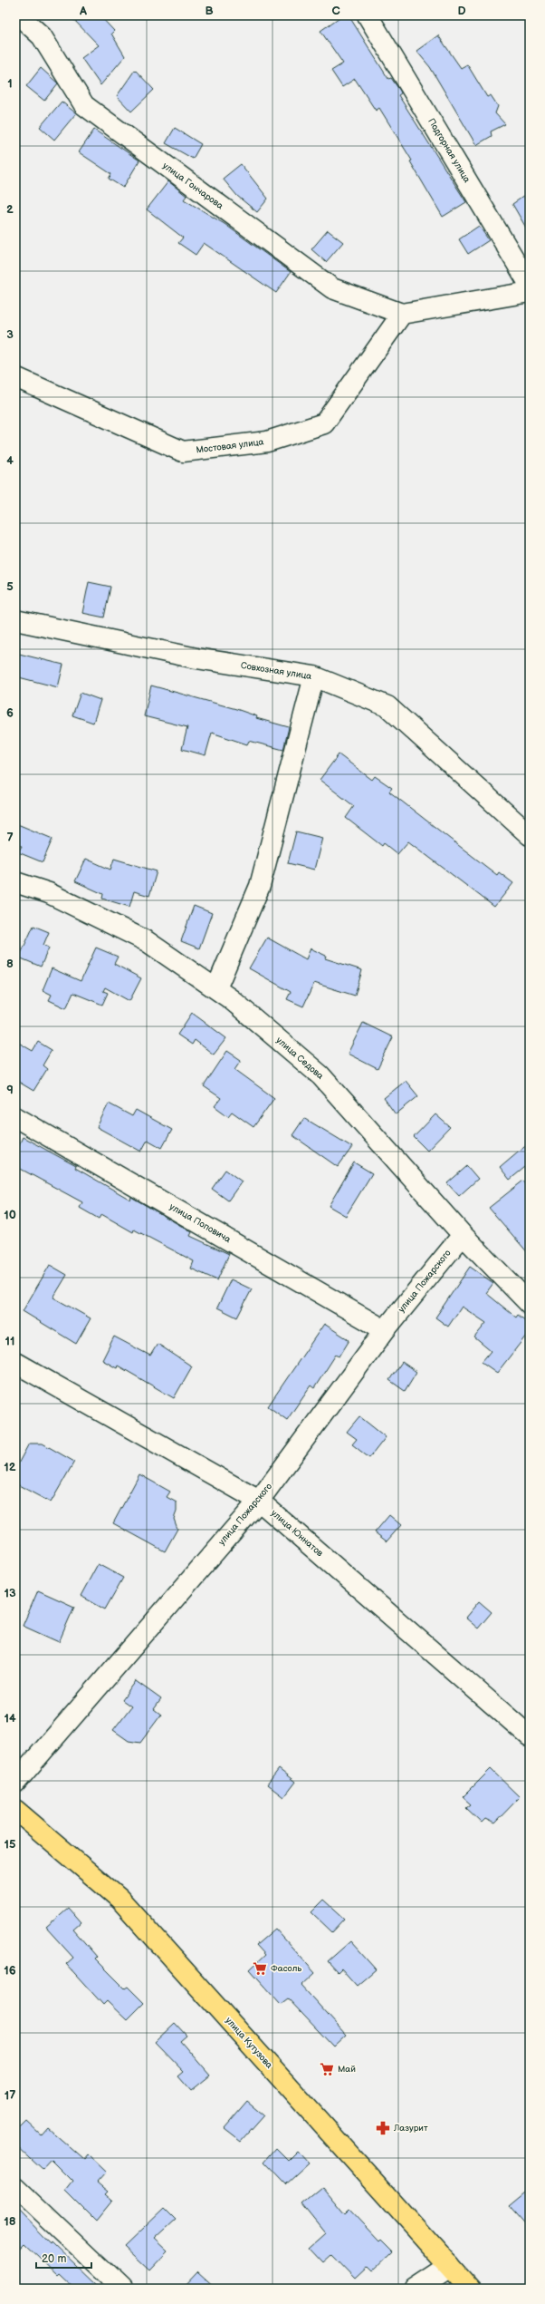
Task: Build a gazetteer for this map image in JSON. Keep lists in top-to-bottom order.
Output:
{
  "streets": {
    "main road": ["улица Кутузова"],
    "street": [
      "Подгорная улица",
      "улица Гончарова",
      "Мостовая улица",
      "Совхозная улица",
      "улица Седова",
      "улица Поповича",
      "улица Пожарского",
      "улица Юннатов"
    ]
  },
  "crossings": [
    ["улица Гончарова", "Мостовая улица"],
    ["улица Седова", "улица Пожарского"],
    ["улица Поповича", "улица Пожарского"],
    ["улица Пожарского", "улица Юннатов"]
  ],
  "places": {
    "supermarket": ["Фасоль", "Май"],
    "pharmacy": ["Лазурит"]
  },
  "scale_bar": "20 m",
  "grid": {
    "columns": [
      "A",
      "B",
      "C",
      "D"
    ],
    "rows": [
      "1",
      "2",
      "3",
      "4",
      "5",
      "6",
      "7",
      "8",
      "9",
      "10",
      "11",
      "12",
      "13",
      "14",
      "15",
      "16",
      "17",
      "18"
    ]
  }
}
